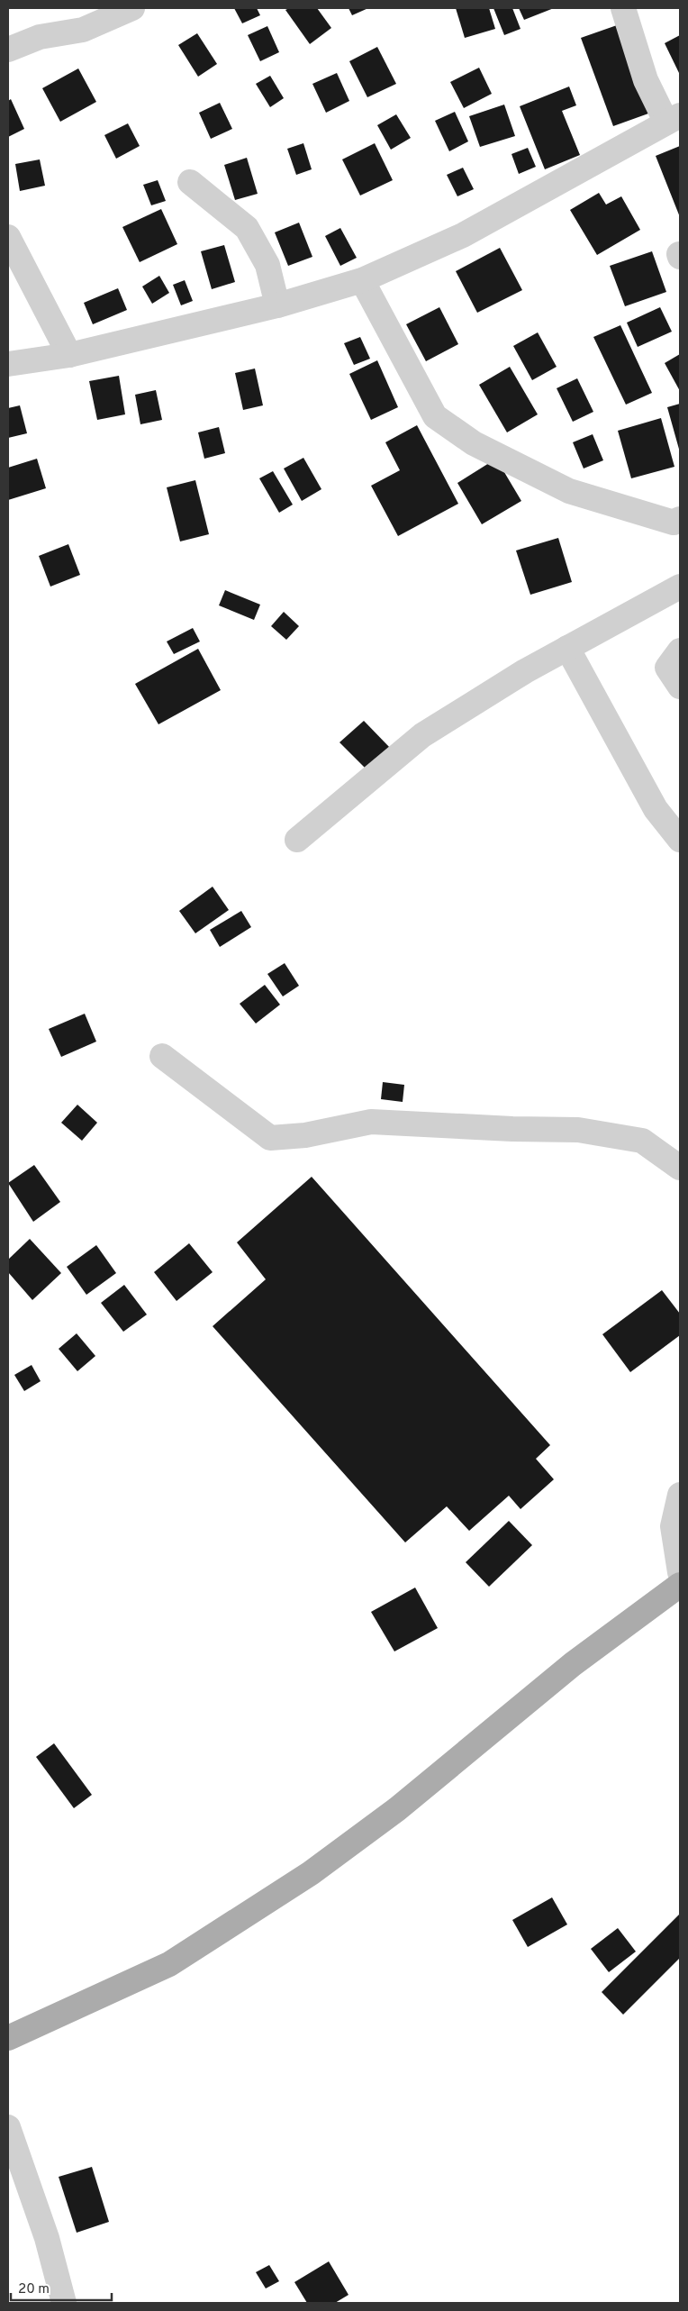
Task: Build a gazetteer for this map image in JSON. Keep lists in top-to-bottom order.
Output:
{
  "scale_bar": "20 m"
}
